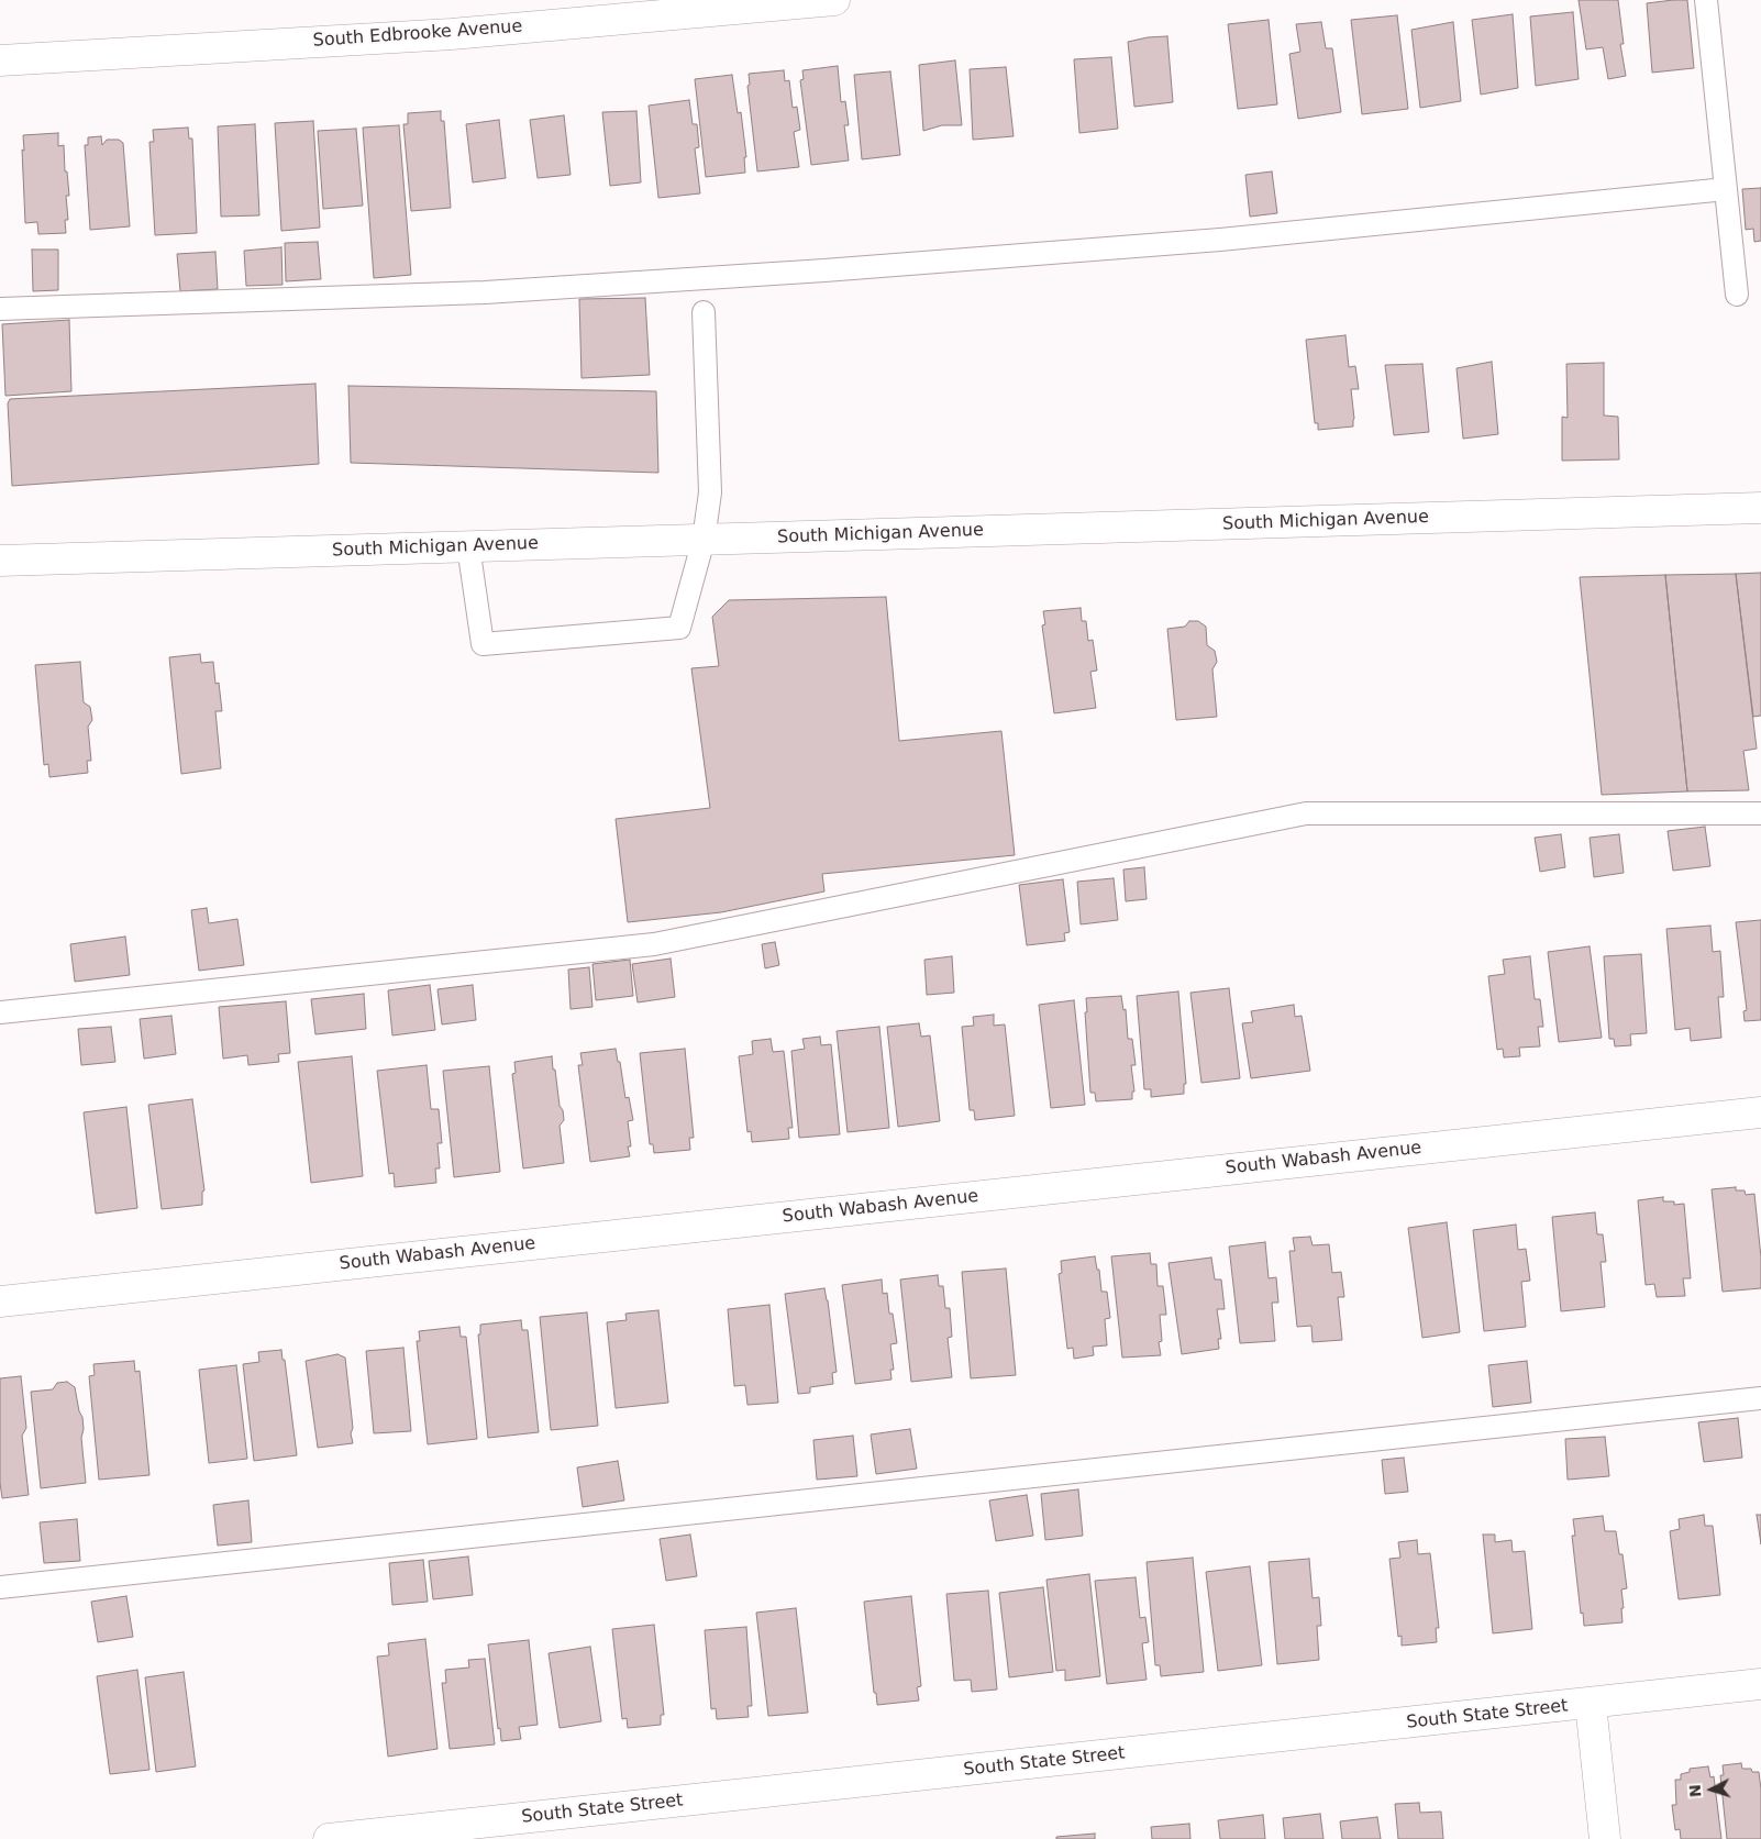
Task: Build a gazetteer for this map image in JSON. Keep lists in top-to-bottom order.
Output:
{
  "streets": {
    "street": [
      "South Edbrooke Avenue",
      "South Michigan Avenue",
      "South Wabash Avenue",
      "South State Street"
    ]
  },
  "north": "left"
}
